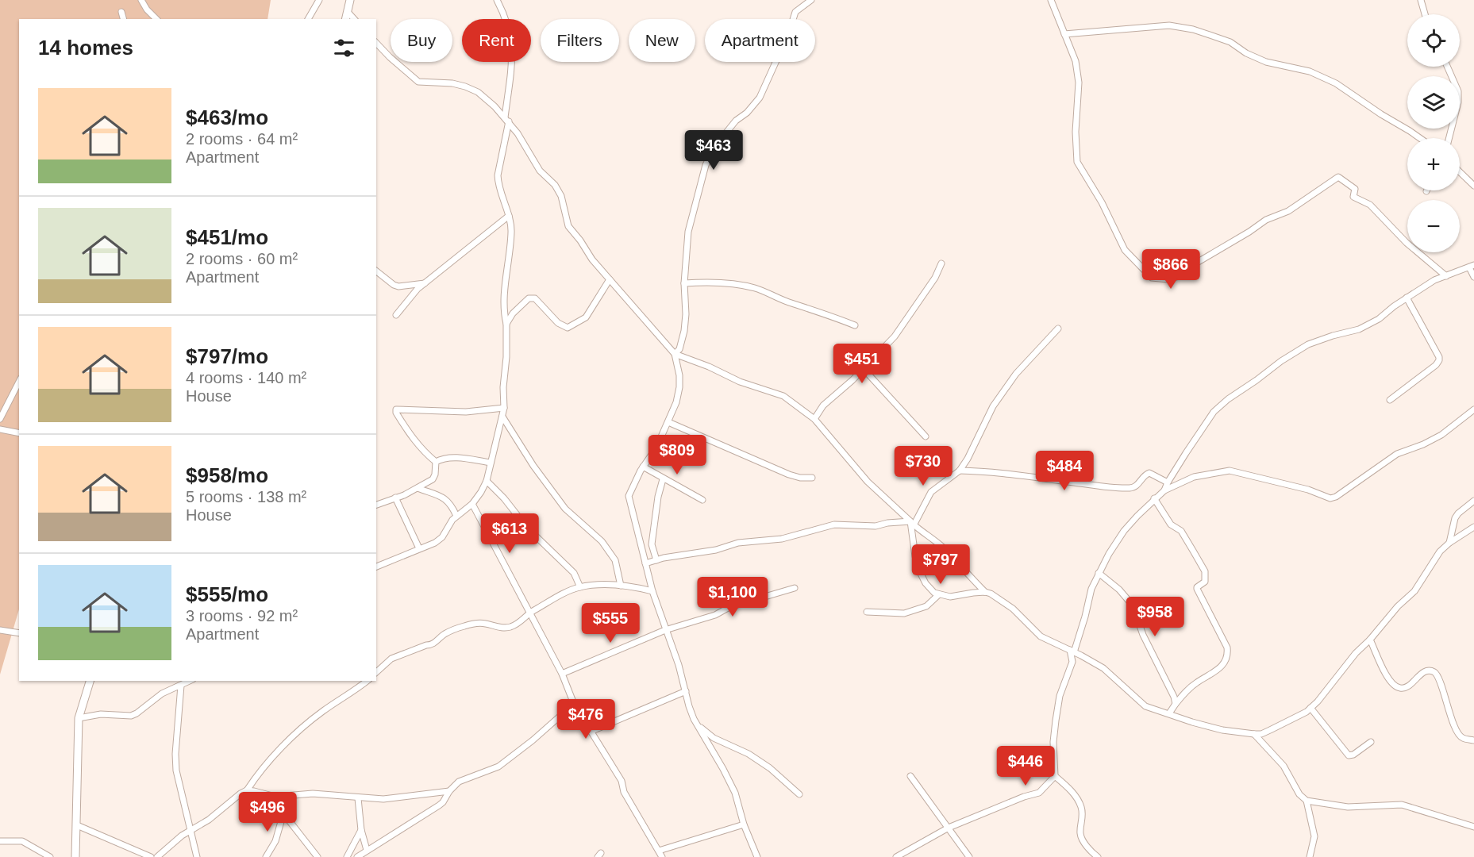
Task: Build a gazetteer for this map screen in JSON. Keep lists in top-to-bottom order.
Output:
{
  "page": {
    "map_buttons": ["+", "−"],
    "chip": [
      "Buy",
      "Rent",
      "Filters",
      "New",
      "Apartment"
    ],
    "heading": "14 homes",
    "list": [
      {
        "name": "$463/mo",
        "note": "2 rooms · 64 m² · Apartment"
      },
      {
        "name": "$451/mo",
        "note": "2 rooms · 60 m² · Apartment"
      },
      {
        "name": "$797/mo",
        "note": "4 rooms · 140 m² · House"
      },
      {
        "name": "$958/mo",
        "note": "5 rooms · 138 m² · House"
      },
      {
        "name": "$555/mo",
        "note": "3 rooms · 92 m² · Apartment"
      }
    ],
    "price": [
      "$463",
      "$866",
      "$451",
      "$809",
      "$730",
      "$484",
      "$613",
      "$797",
      "$1,100",
      "$958",
      "$555",
      "$476",
      "$446",
      "$496"
    ]
  }
}
